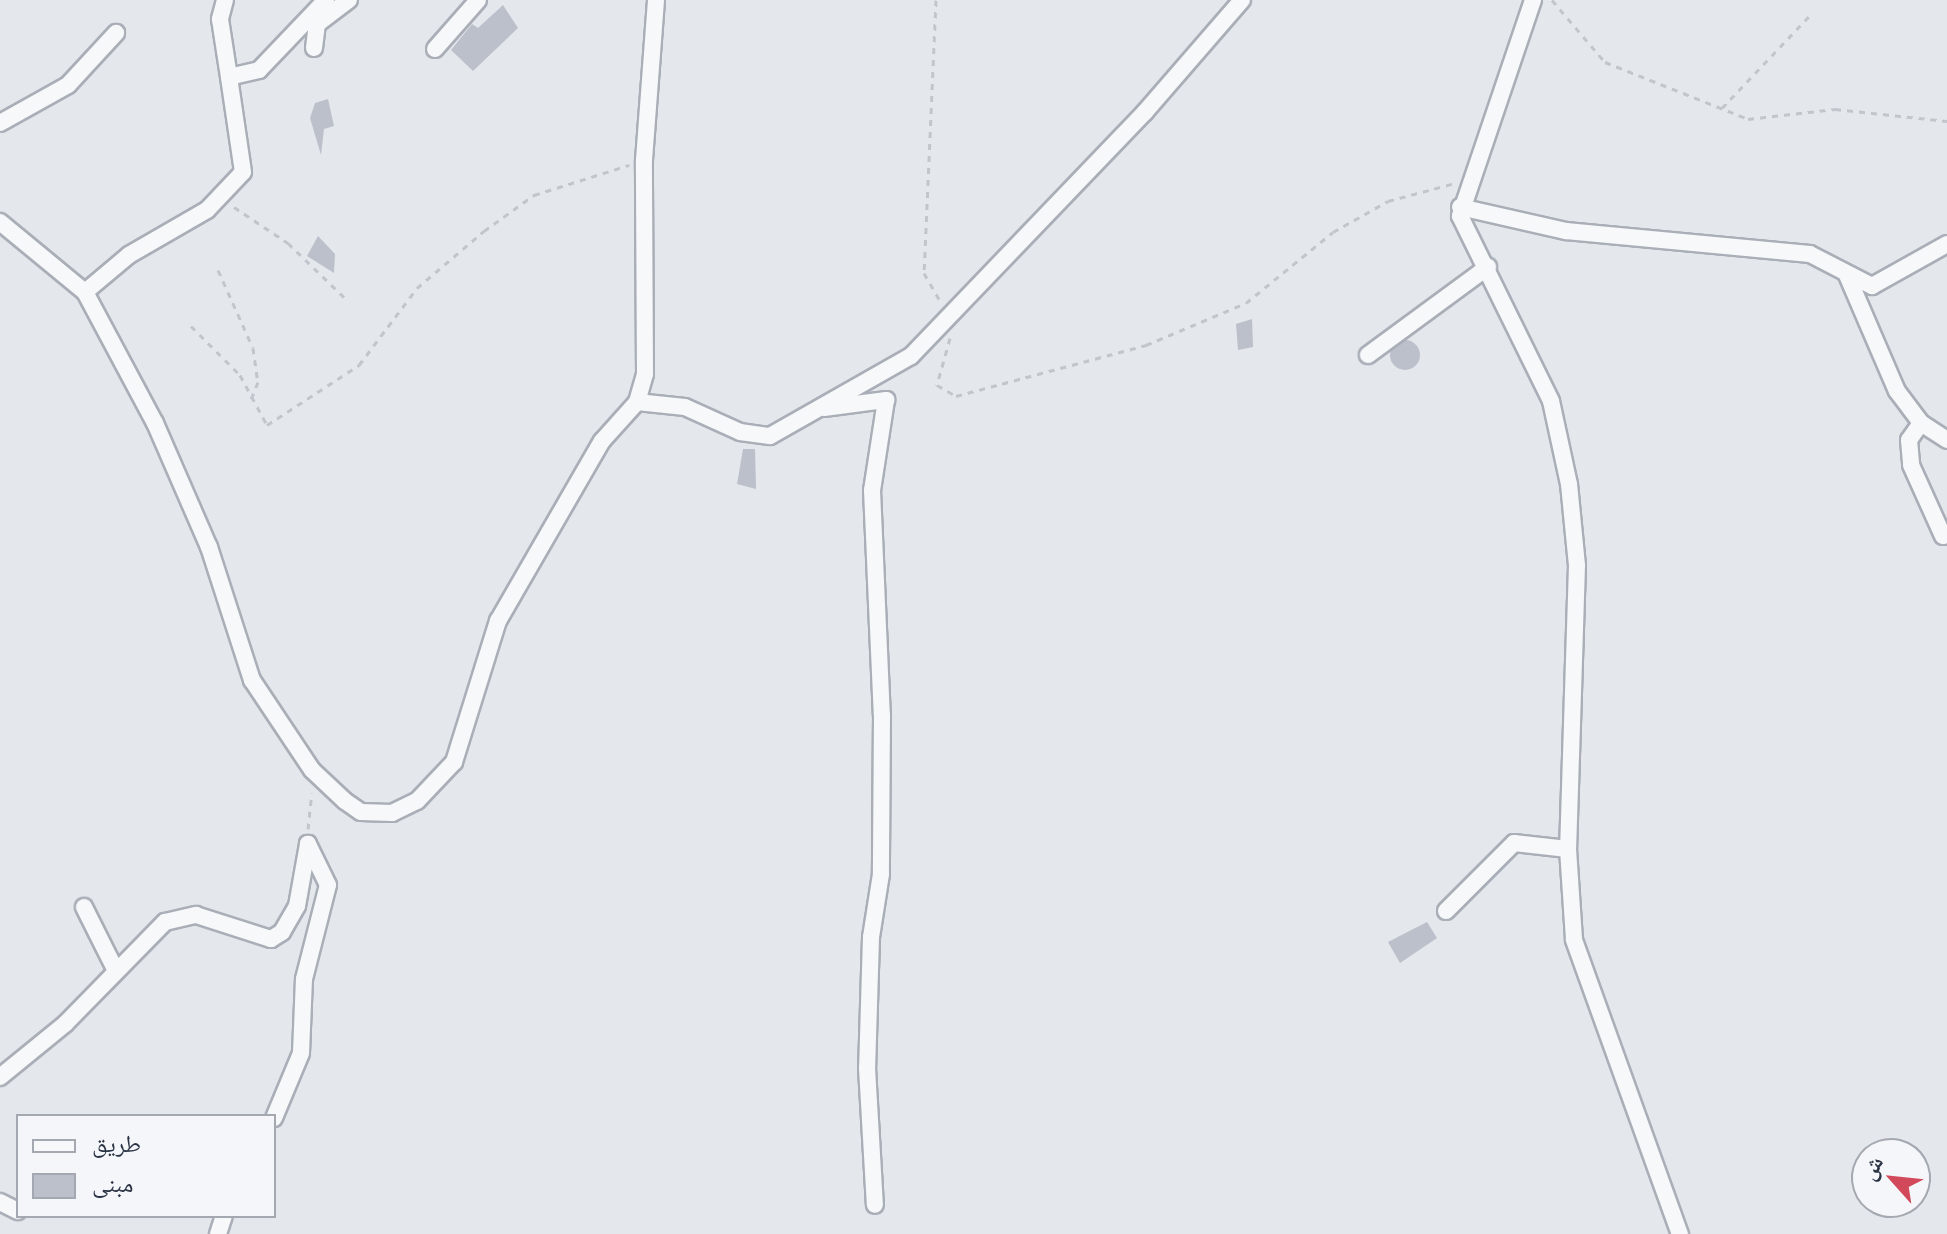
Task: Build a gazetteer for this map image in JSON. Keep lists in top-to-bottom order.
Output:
{
  "legend": ["طريق", "مبنى"],
  "north": "top left"
}
